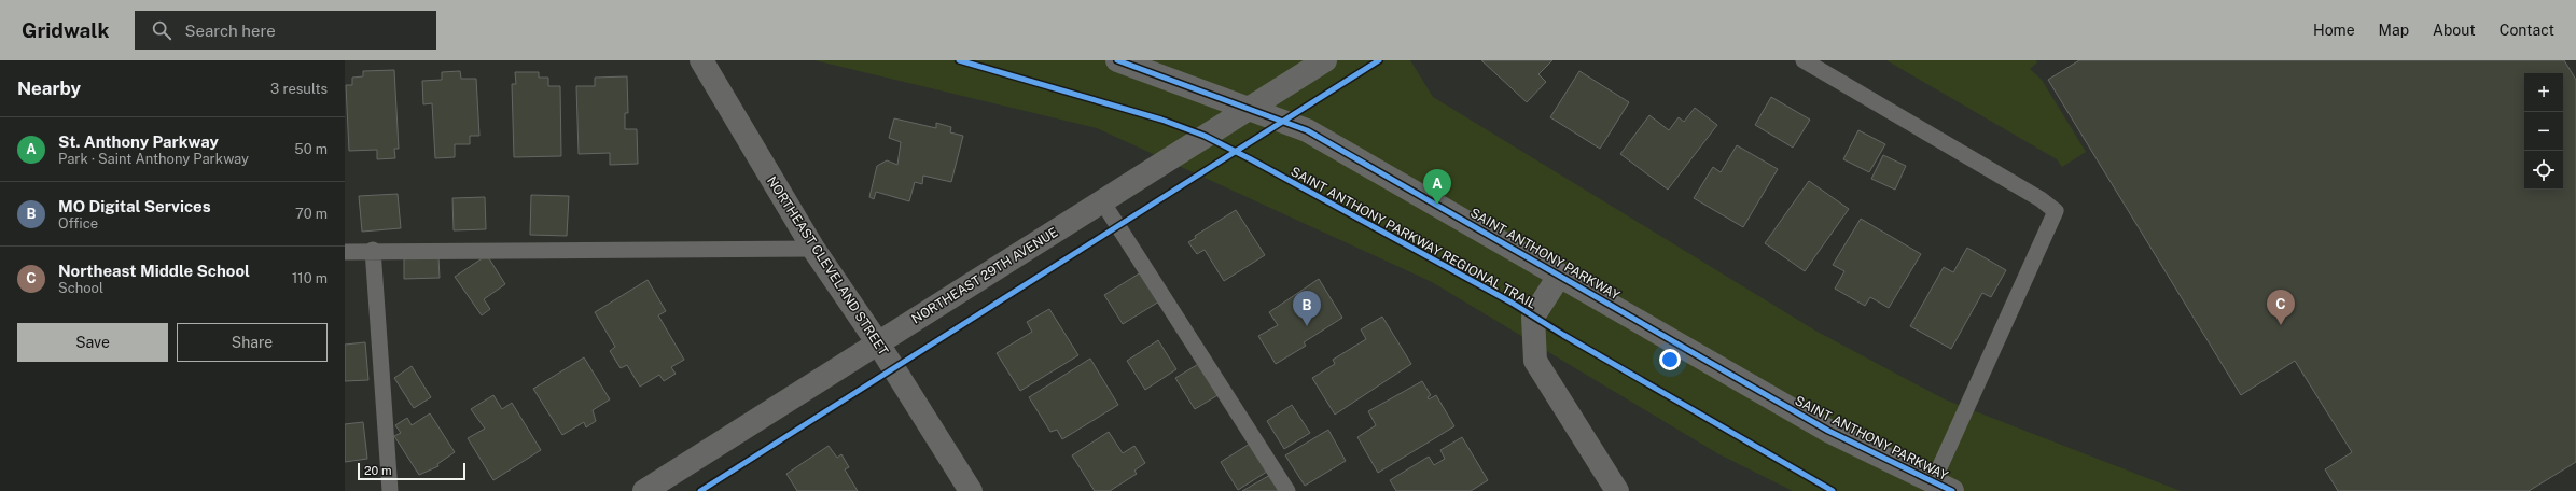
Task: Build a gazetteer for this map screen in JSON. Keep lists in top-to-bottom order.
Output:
{
  "streets": {
    "street": ["SAINT ANTHONY PARKWAY", "NORTHEAST CLEVELAND STREET", "NORTHEAST 29TH AVENUE"],
    "cycle path": ["SAINT ANTHONY PARKWAY REGIONAL TRAIL"]
  },
  "crossings": [
    ["SAINT ANTHONY PARKWAY", "NORTHEAST 29TH AVENUE"],
    ["NORTHEAST CLEVELAND STREET", "NORTHEAST 29TH AVENUE"]
  ],
  "scale_bar": "20 m",
  "page": {
    "header": "Gridwalk",
    "search": "Search here",
    "nav": [
      "Home",
      "Map",
      "About",
      "Contact"
    ],
    "heading": ["Nearby", "3 results"],
    "map_buttons": ["+", "−"],
    "list": [
      {
        "mark": "A",
        "name": "St. Anthony Parkway",
        "note": "Park · Saint Anthony Parkway",
        "value": "50 m"
      },
      {
        "mark": "B",
        "name": "MO Digital Services",
        "note": "Office",
        "value": "70 m"
      },
      {
        "mark": "C",
        "name": "Northeast Middle School",
        "note": "School",
        "value": "110 m"
      }
    ],
    "pins": ["A", "C", "B"],
    "buttons": ["Save", "Share"],
    "scale": "20 m"
  }
}
